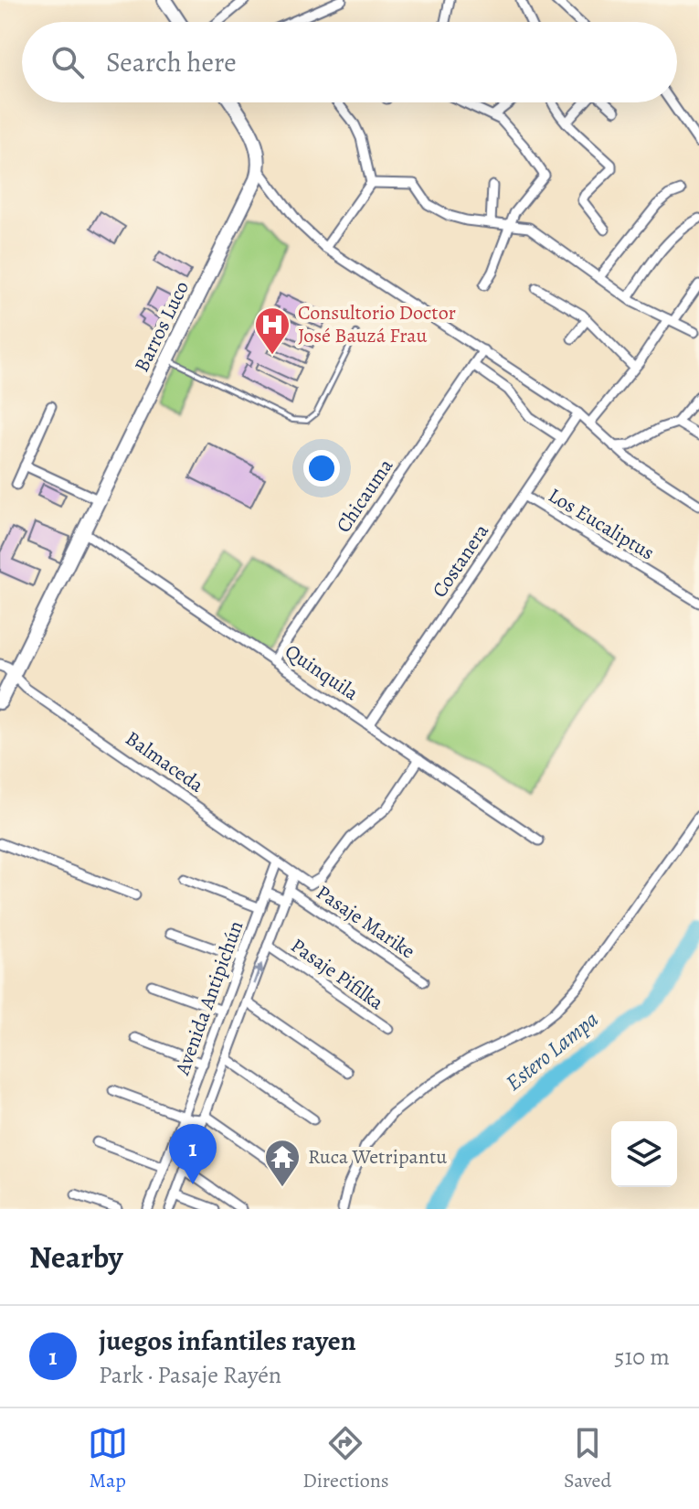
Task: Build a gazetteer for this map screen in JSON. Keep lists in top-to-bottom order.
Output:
{
  "streets": {
    "main road": ["Barros Luco"],
    "street": [
      "Chicauma",
      "Los Eucaliptus",
      "Costanera",
      "Quinquila",
      "Balmaceda",
      "Pasaje Marike",
      "Pasaje Pifilka",
      "Avenida Antipichún"
    ]
  },
  "crossings": [
    ["Barros Luco", "Quinquila"],
    ["Barros Luco", "Balmaceda"],
    ["Chicauma", "Quinquila"],
    ["Los Eucaliptus", "Costanera"],
    ["Costanera", "Quinquila"],
    ["Quinquila", "Balmaceda"],
    ["Balmaceda", "Avenida Antipichún"],
    ["Pasaje Marike", "Avenida Antipichún"],
    ["Pasaje Pifilka", "Avenida Antipichún"]
  ],
  "water": ["Estero Lampa"],
  "places": {
    "hospital": ["Consultorio Doctor José Bauzá Frau"],
    "temple": ["Ruca Wetripantu"]
  },
  "page": {
    "search": "Search here",
    "pins": "1",
    "heading": "Nearby",
    "list": [
      {
        "mark": "1",
        "name": "juegos infantiles rayen",
        "note": "Park · Pasaje Rayén",
        "value": "510 m"
      }
    ],
    "nav": ["Map", "Directions", "Saved"]
  }
}
